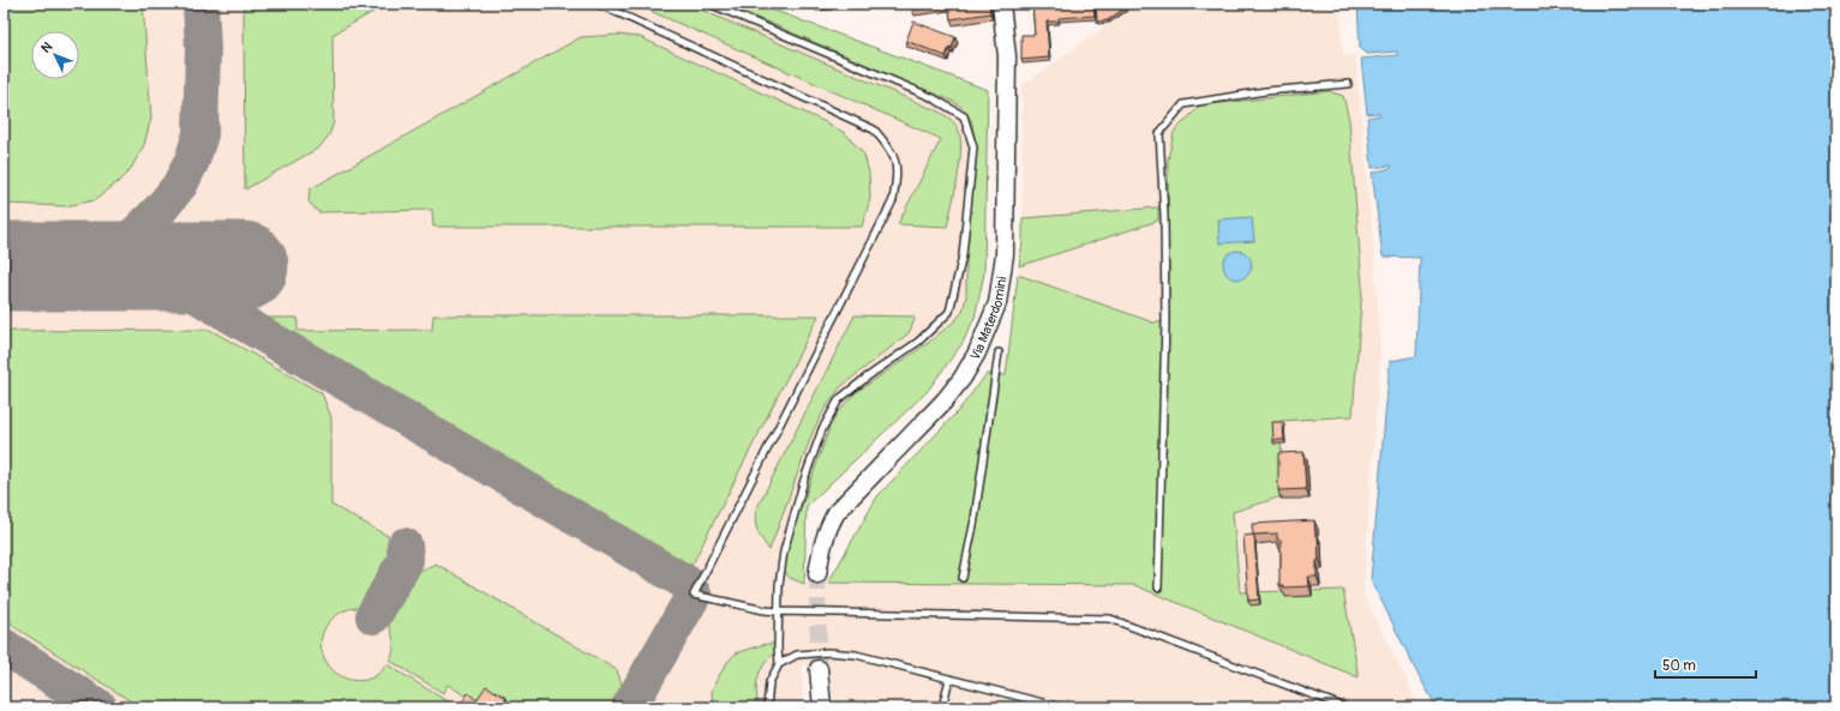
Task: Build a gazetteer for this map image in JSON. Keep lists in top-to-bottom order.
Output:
{
  "streets": {
    "street": ["Via Materdomini"]
  },
  "scale_bar": "50 m",
  "north": "top left"
}
